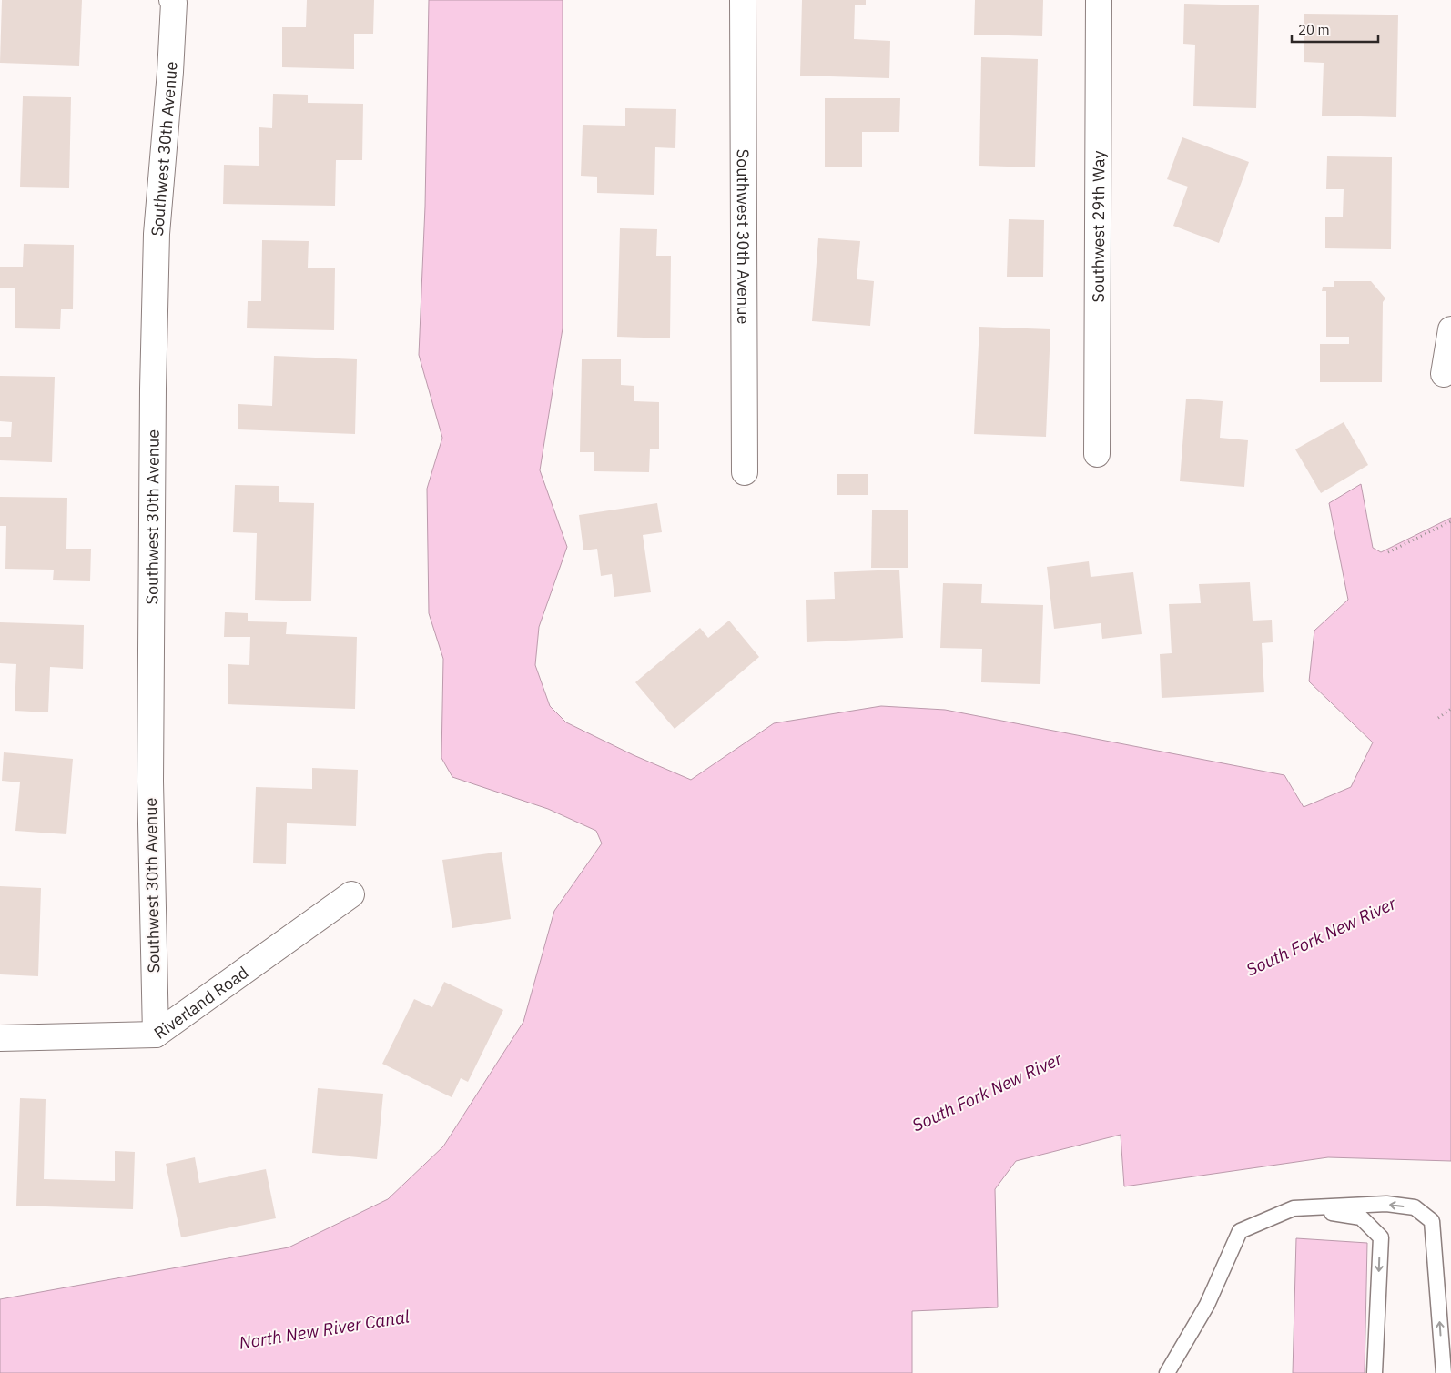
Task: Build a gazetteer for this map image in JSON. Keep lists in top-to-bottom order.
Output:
{
  "streets": {
    "street": ["Southwest 30th Avenue", "Southwest 29th Way", "Riverland Road"]
  },
  "crossings": [
    ["Southwest 30th Avenue", "Riverland Road"]
  ],
  "water": ["South Fork New River", "North New River Canal"],
  "scale_bar": "20 m"
}
